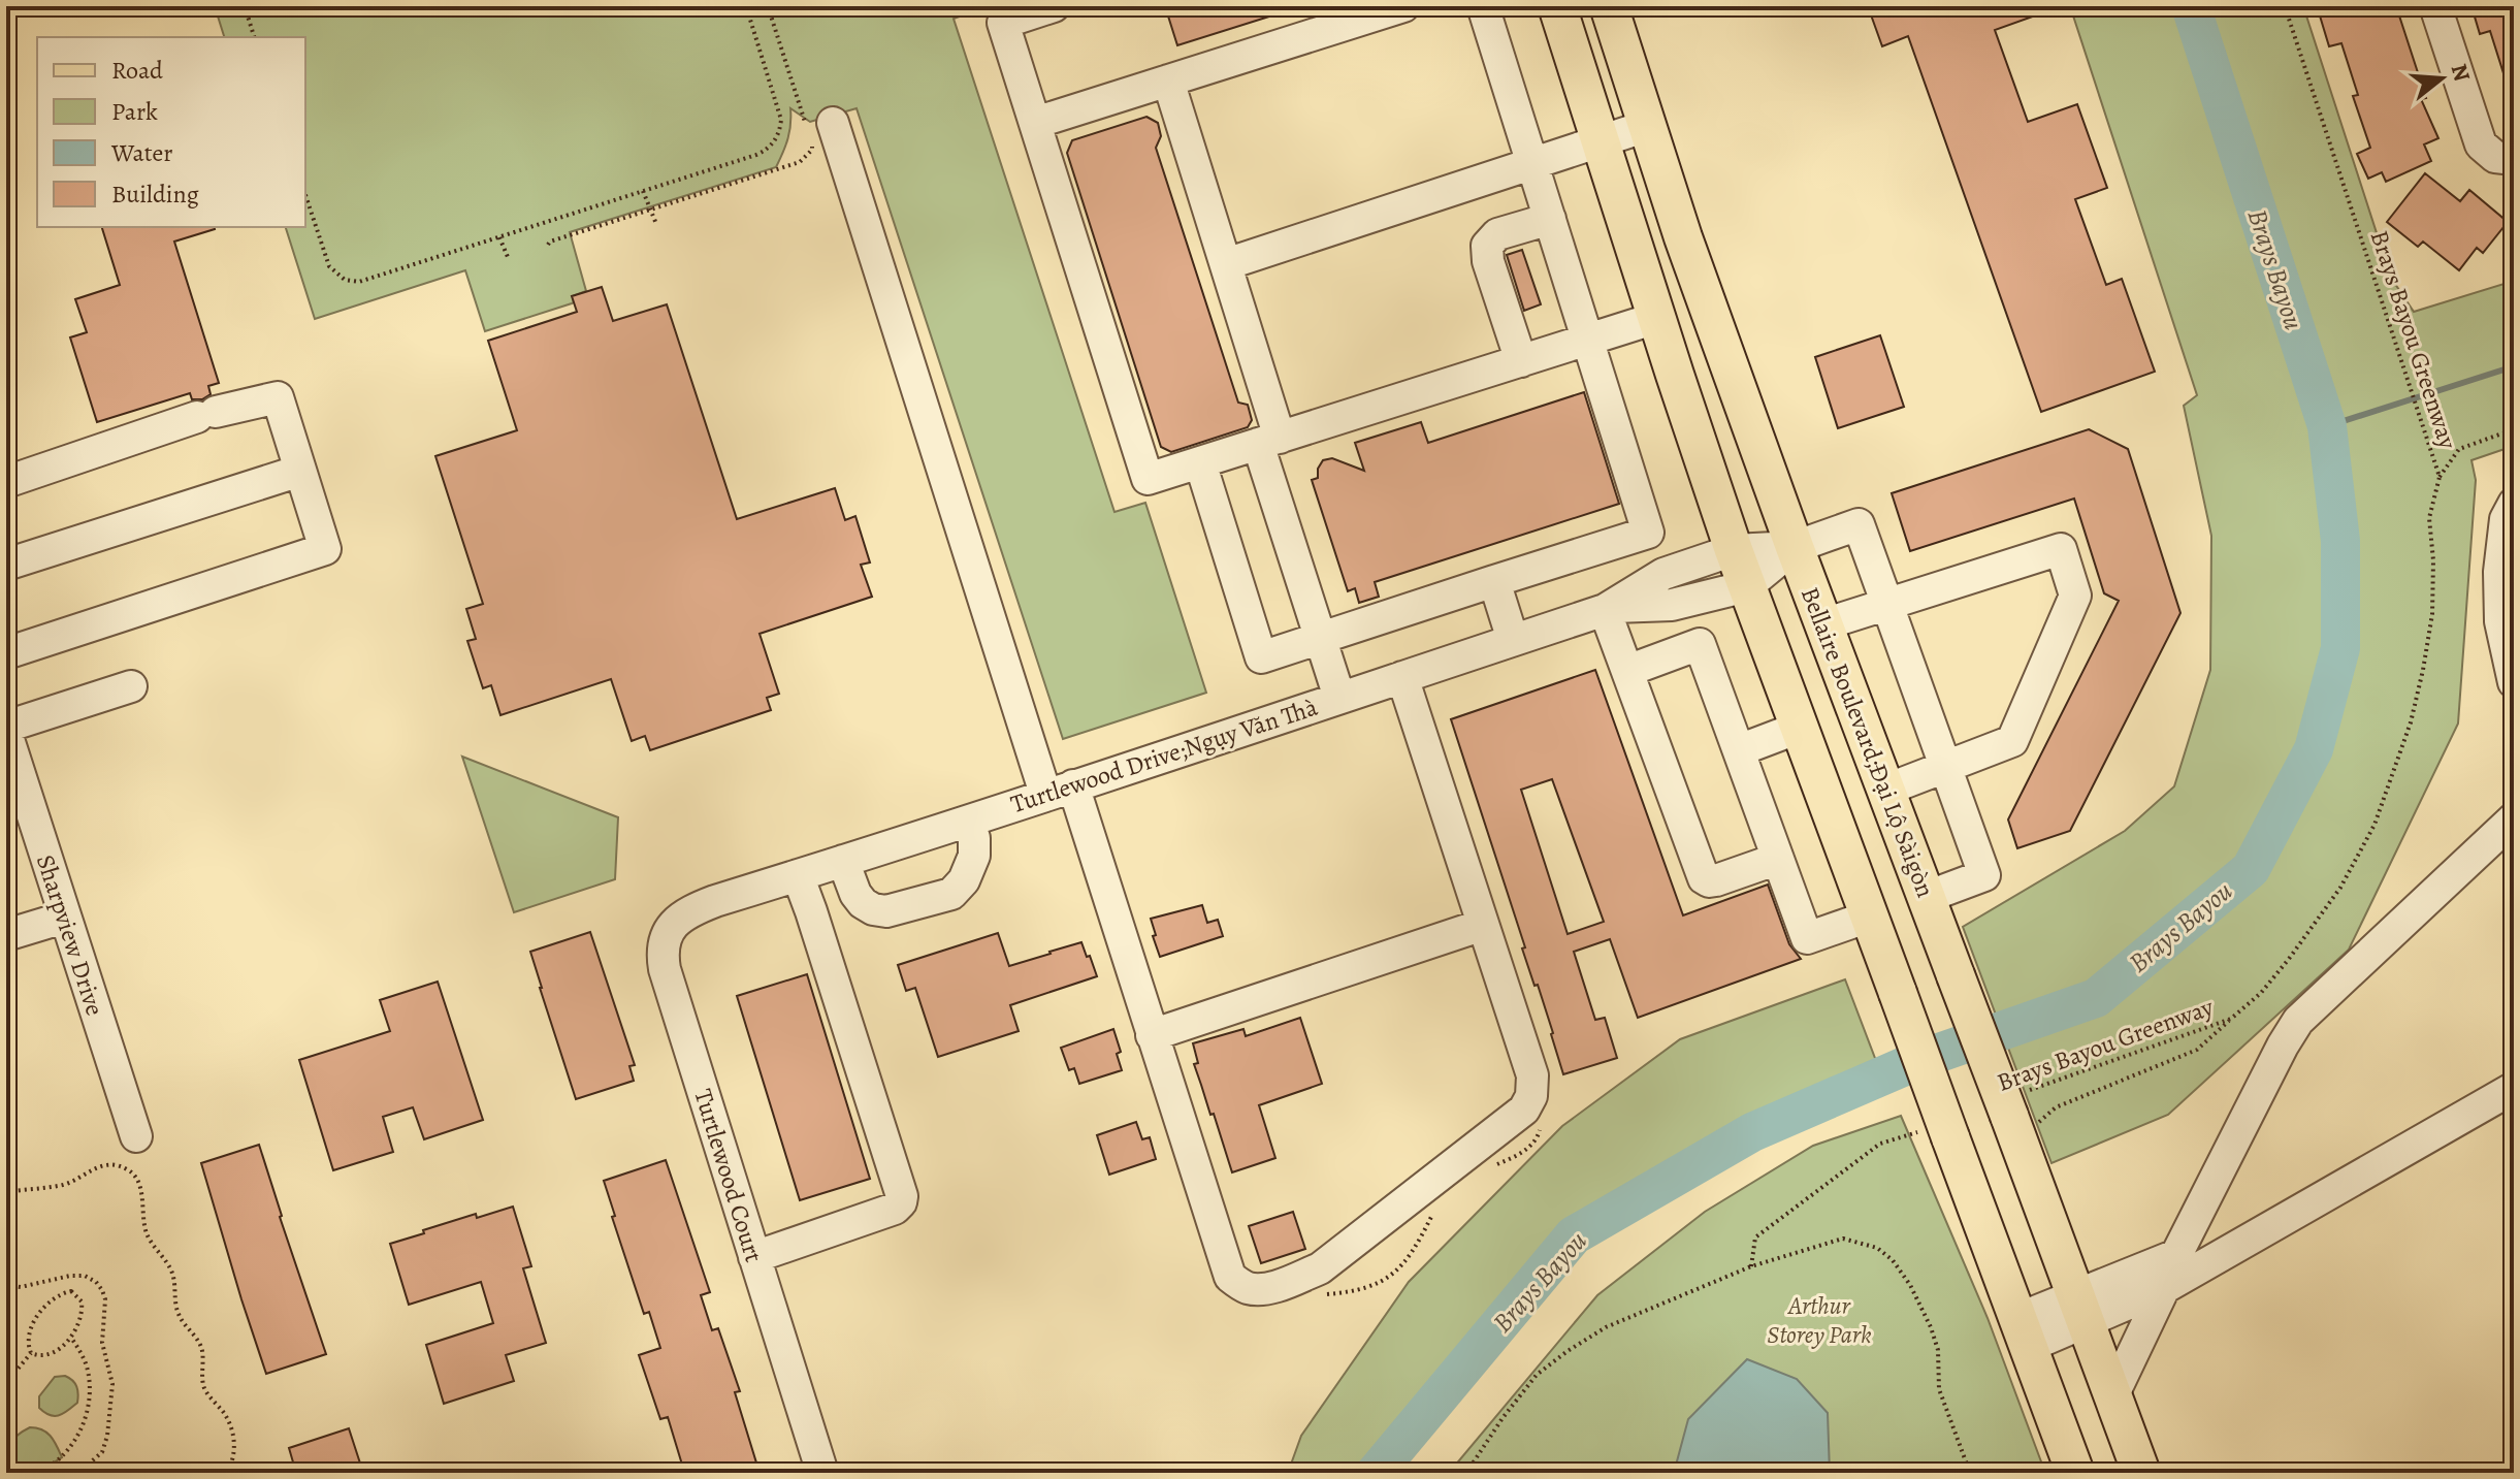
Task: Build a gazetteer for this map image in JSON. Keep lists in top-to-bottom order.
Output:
{
  "streets": {
    "main road": ["Bellaire Boulevard;Đại Lộ Sàigòn"],
    "street": ["Turtlewood Drive;Ngụy Văn Thà", "Sharpview Drive", "Turtlewood Court"],
    "path": ["Brays Bayou Greenway"]
  },
  "crossings": [
    ["Brays Bayou Greenway", "Bellaire Boulevard;Đại Lộ Sàigòn"],
    ["Bellaire Boulevard;Đại Lộ Sàigòn", "Turtlewood Drive;Ngụy Văn Thà"],
    ["Turtlewood Drive;Ngụy Văn Thà", "Turtlewood Court"]
  ],
  "water": ["Brays Bayou"],
  "parks": ["Arthur Storey Park"],
  "legend": [
    "Road",
    "Park",
    "Water",
    "Building"
  ],
  "north": "right"
}
